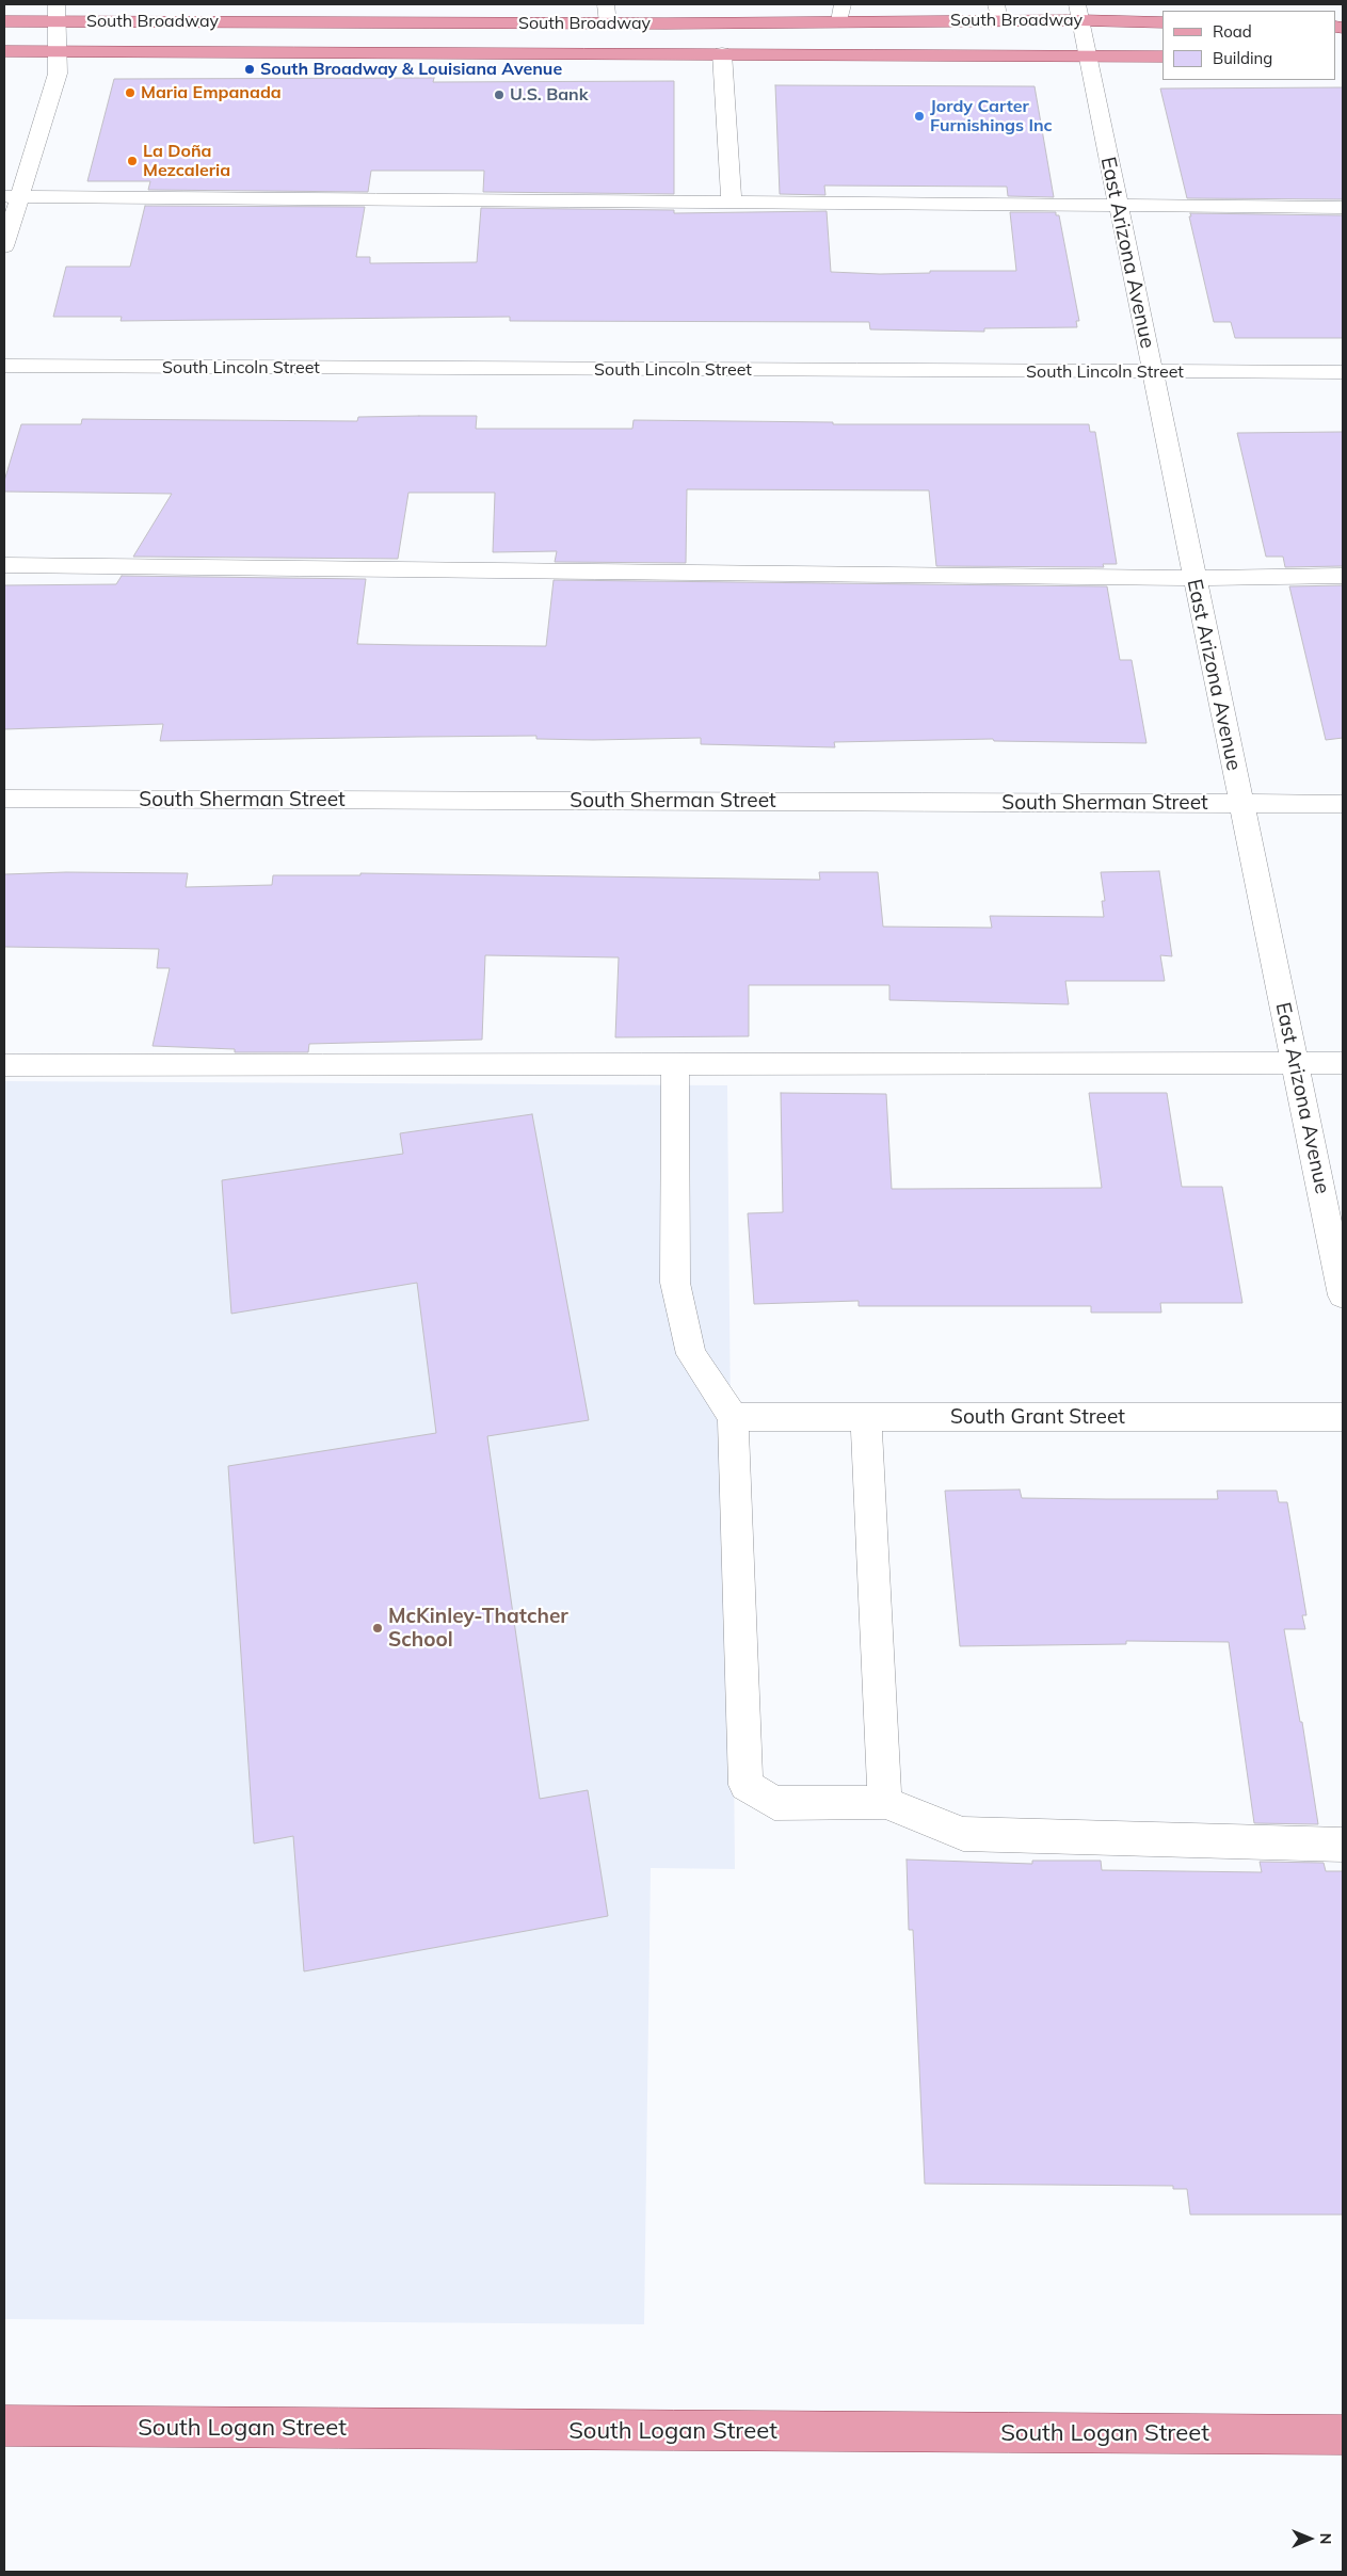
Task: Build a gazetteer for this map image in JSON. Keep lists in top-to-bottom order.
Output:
{
  "streets": {
    "main road": ["South Broadway", "South Logan Street"],
    "street": [
      "East Arizona Avenue",
      "South Lincoln Street",
      "South Sherman Street",
      "South Grant Street"
    ]
  },
  "crossings": [
    ["South Broadway", "East Arizona Avenue"],
    ["East Arizona Avenue", "South Lincoln Street"],
    ["East Arizona Avenue", "South Sherman Street"]
  ],
  "places": [
    "South Broadway & Louisiana Avenue",
    "Maria Empanada",
    "U.S. Bank",
    "Jordy Carter Furnishings Inc",
    "La Doña Mezcaleria",
    "McKinley-Thatcher School"
  ],
  "legend": ["Road", "Building"],
  "north": "right"
}
